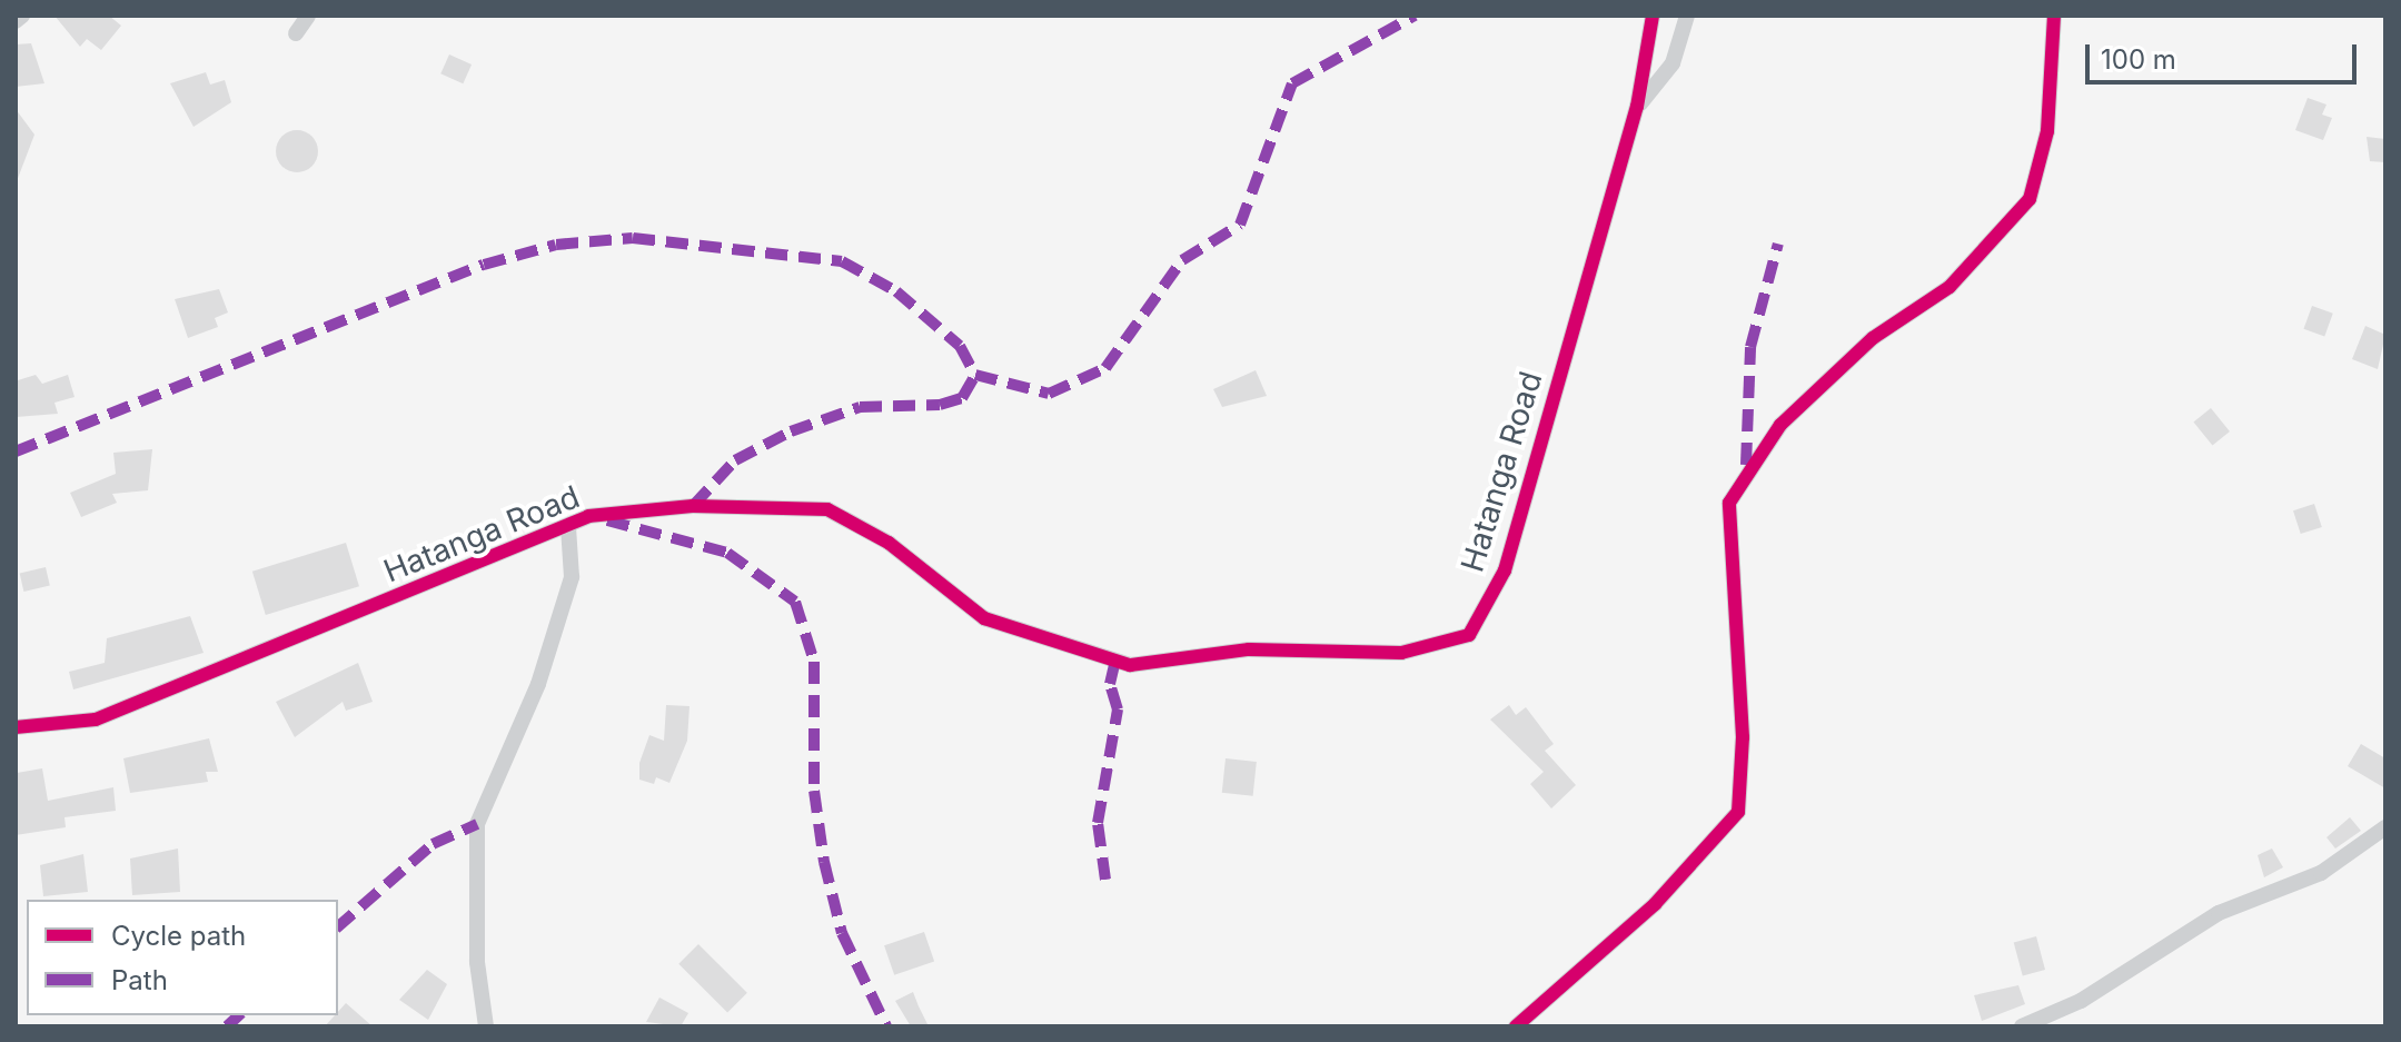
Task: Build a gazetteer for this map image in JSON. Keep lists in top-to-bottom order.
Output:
{
  "streets": {
    "street": ["Hatanga Road"]
  },
  "legend": ["Cycle path", "Path"],
  "scale_bar": "100 m"
}
